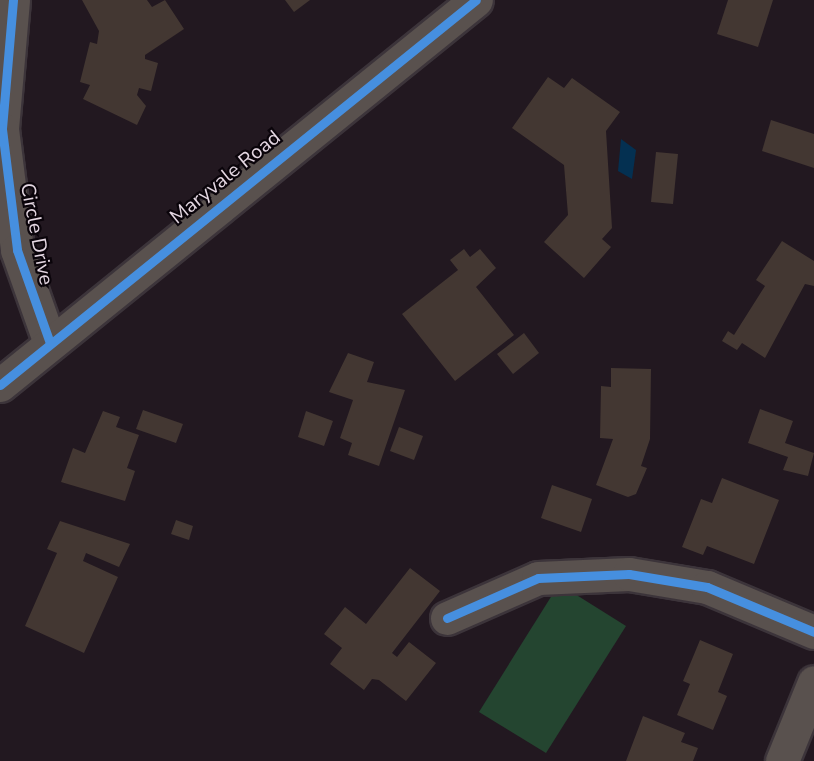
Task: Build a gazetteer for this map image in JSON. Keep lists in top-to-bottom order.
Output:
{
  "streets": {
    "street": ["Maryvale Road", "Circle Drive"]
  },
  "crossings": [
    ["Maryvale Road", "Circle Drive"]
  ]
}
